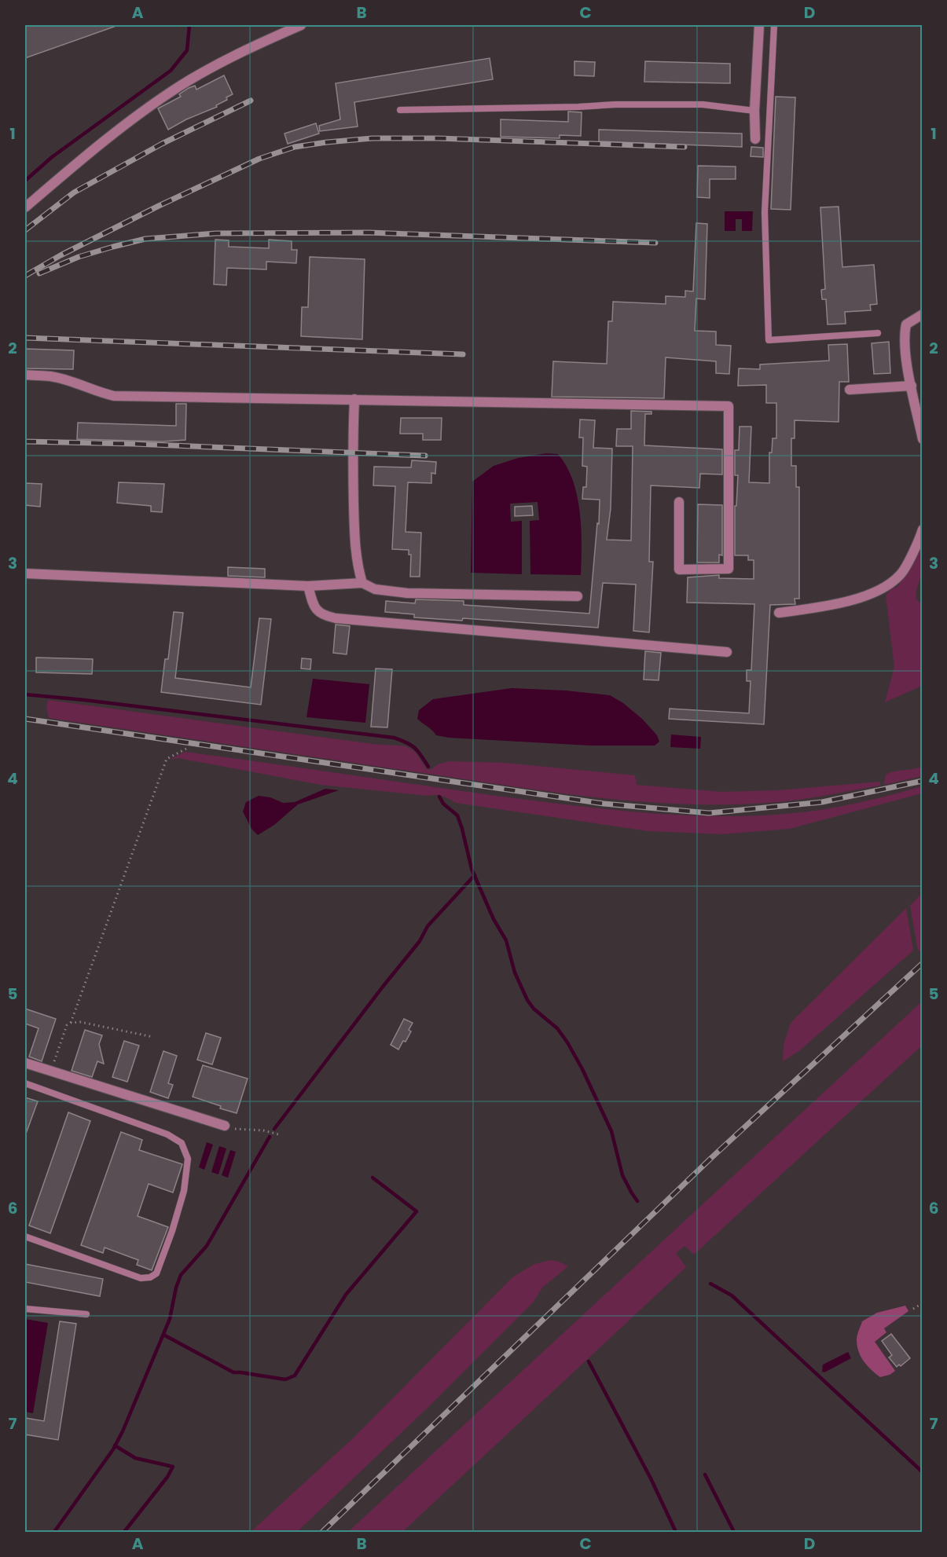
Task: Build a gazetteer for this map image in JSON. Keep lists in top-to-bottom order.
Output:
{
  "grid": {
    "columns": [
      "A",
      "B",
      "C",
      "D"
    ],
    "rows": [
      "1",
      "2",
      "3",
      "4",
      "5",
      "6",
      "7"
    ]
  }
}
